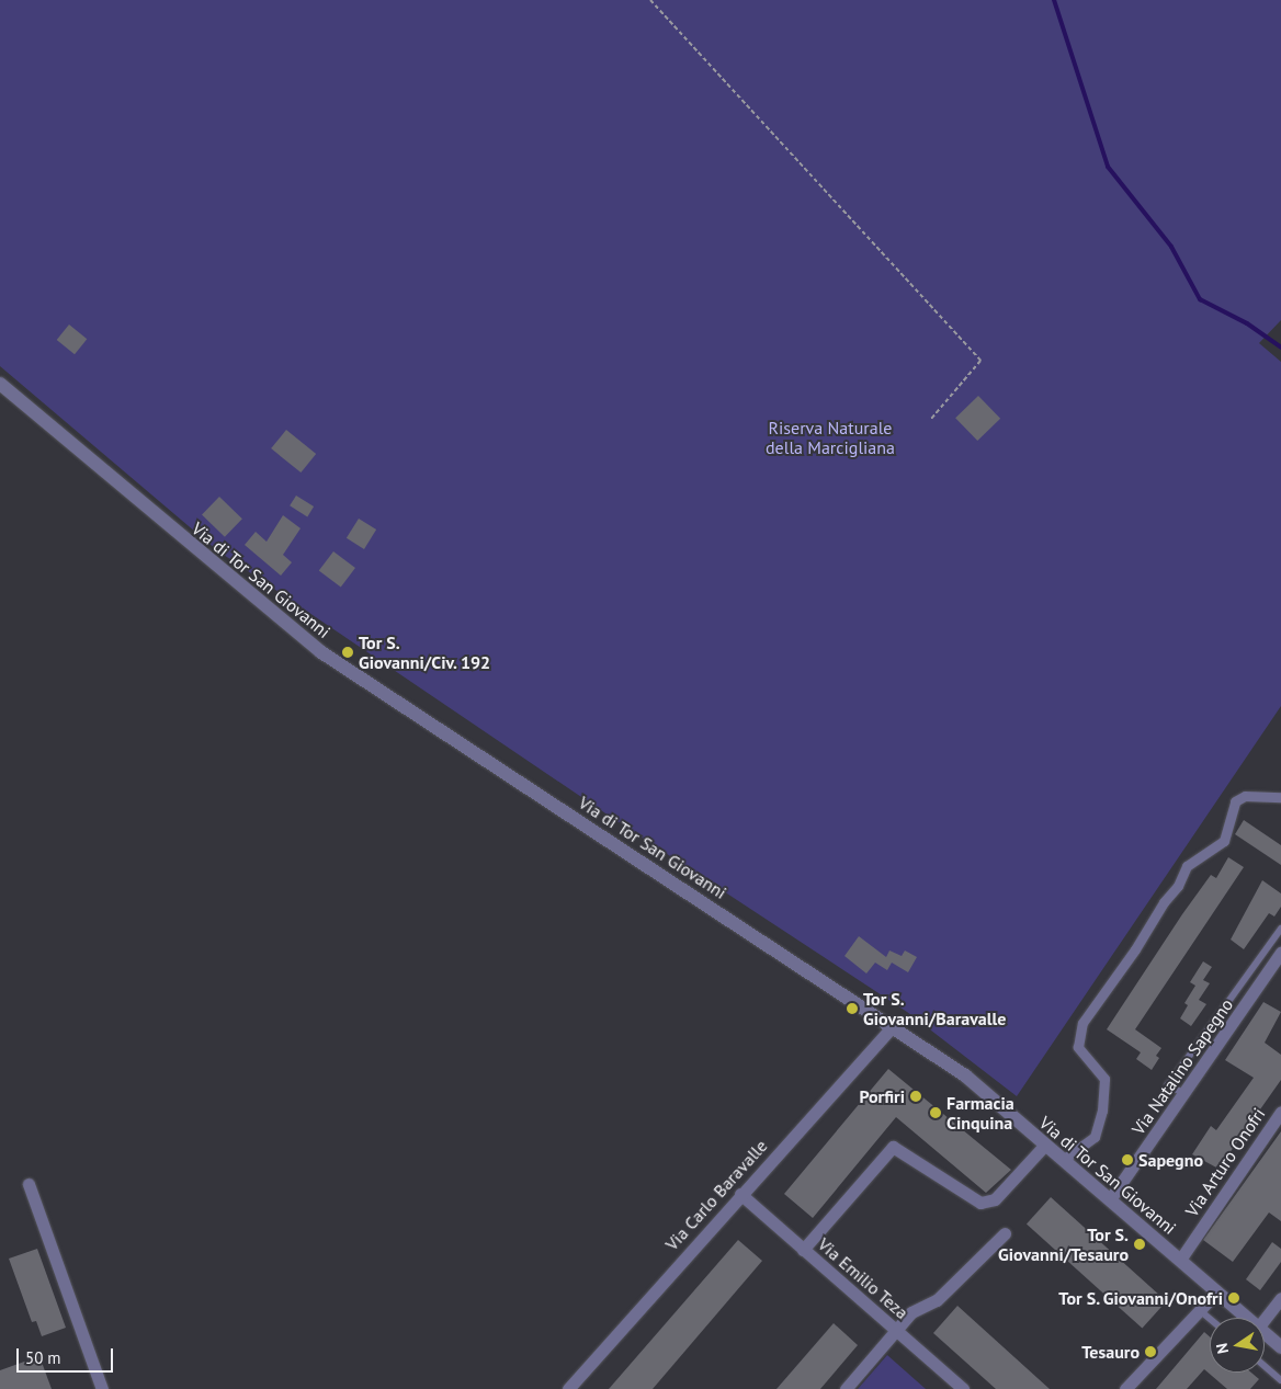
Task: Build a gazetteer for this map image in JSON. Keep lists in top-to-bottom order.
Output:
{
  "streets": {
    "street": [
      "Via di Tor San Giovanni",
      "Via Natalino Sapegno",
      "Via Arturo Onofri",
      "Via Carlo Baravalle",
      "Via Emilio Teza"
    ]
  },
  "crossings": [
    ["Via di Tor San Giovanni", "Via Natalino Sapegno"],
    ["Via di Tor San Giovanni", "Via Arturo Onofri"],
    ["Via di Tor San Giovanni", "Via Carlo Baravalle"],
    ["Via Carlo Baravalle", "Via Emilio Teza"]
  ],
  "parks": ["Riserva Naturale della Marcigliana"],
  "places": [
    "Tor S. Giovanni/Civ. 192",
    "Tor S. Giovanni/Baravalle",
    "Porfiri",
    "Farmacia Cinquina",
    "Sapegno",
    "Tor S. Giovanni/Tesauro",
    "Tor S. Giovanni/Onofri",
    "Tesauro"
  ],
  "scale_bar": "50 m",
  "north": "left"
}
